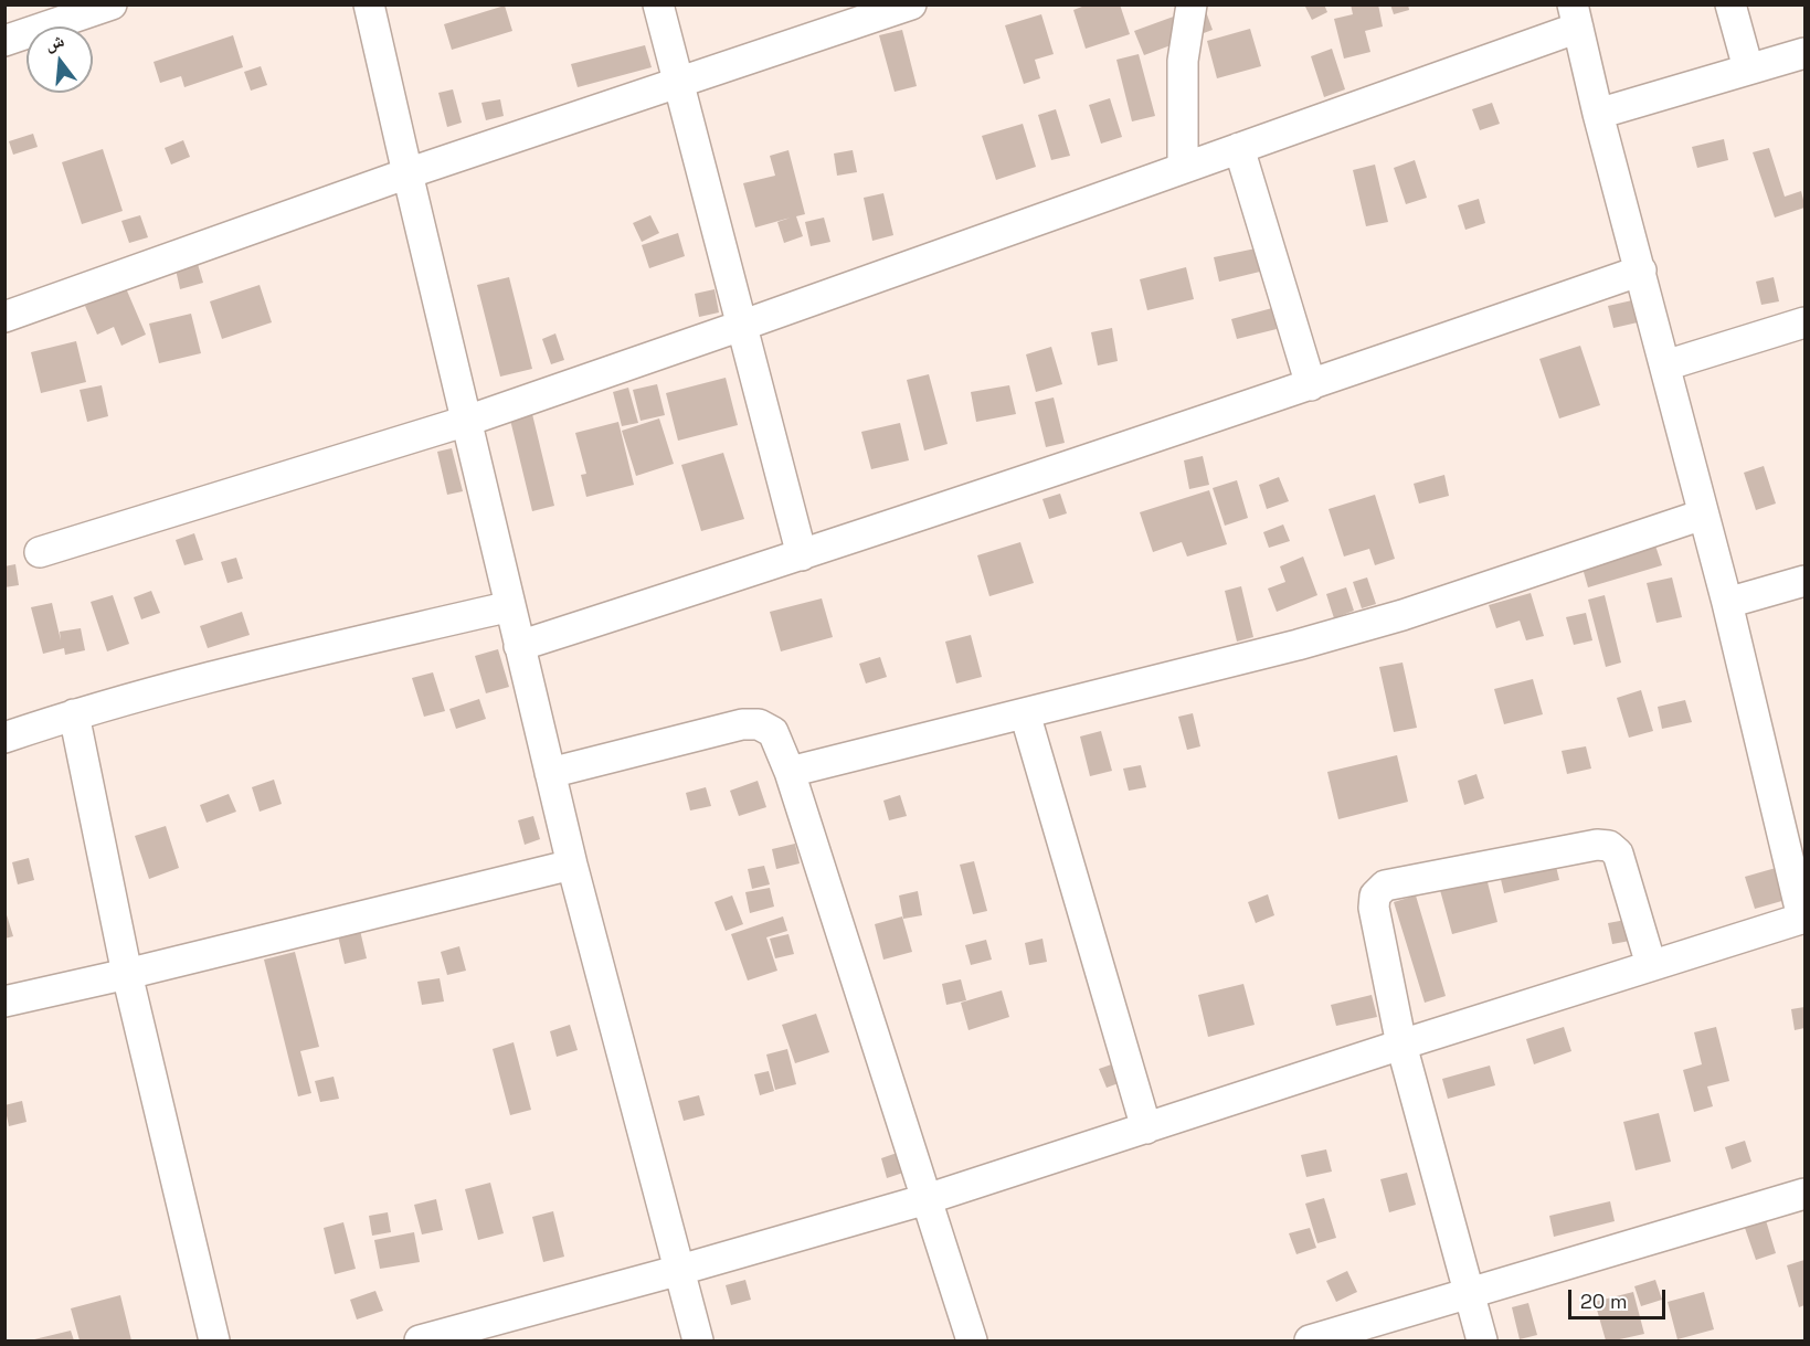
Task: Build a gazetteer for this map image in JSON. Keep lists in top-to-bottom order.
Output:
{
  "scale_bar": "20 m",
  "north": "top"
}
